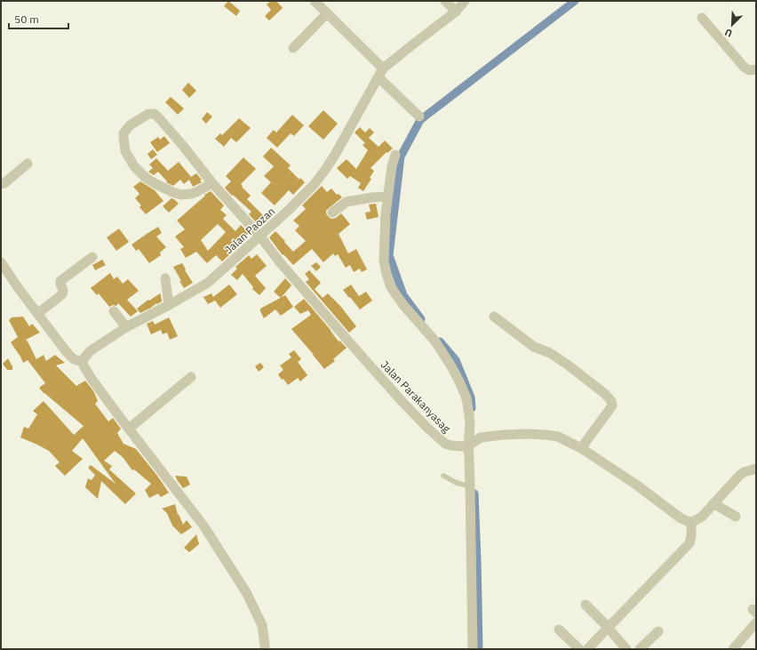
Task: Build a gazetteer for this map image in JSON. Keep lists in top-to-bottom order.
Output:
{
  "streets": {
    "street": ["Jalan Paozan", "Jalan Parakanyasag"]
  },
  "crossings": [
    ["Jalan Paozan", "Jalan Parakanyasag"]
  ],
  "scale_bar": "50 m",
  "north": "bottom left"
}
